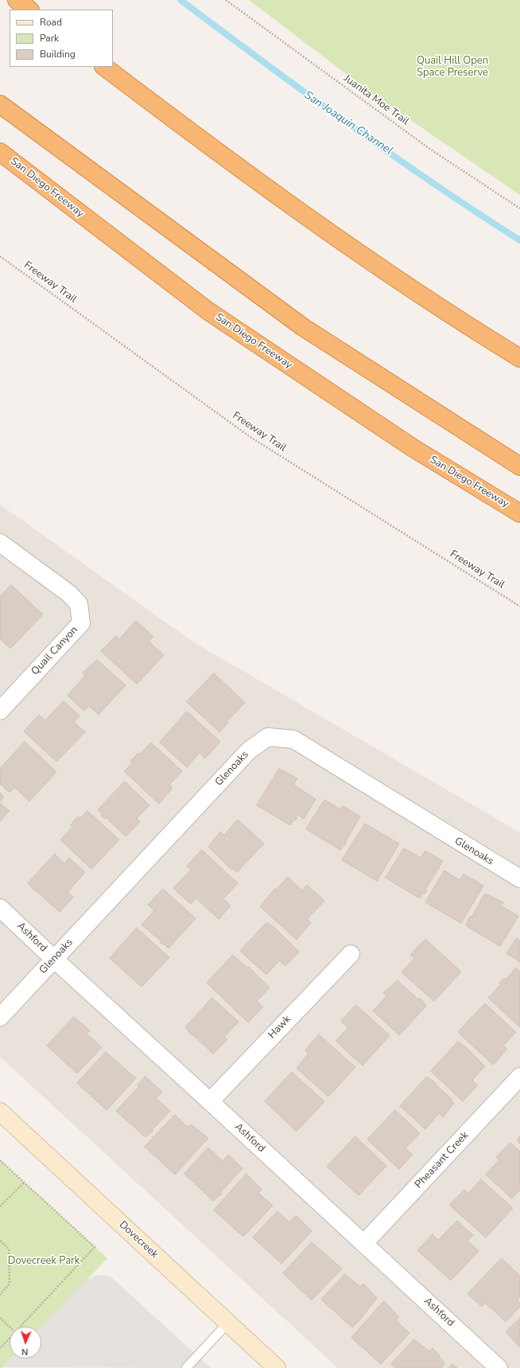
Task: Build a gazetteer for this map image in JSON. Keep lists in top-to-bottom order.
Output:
{
  "streets": {
    "highway": ["San Diego Freeway"],
    "street": [
      "Quail Canyon",
      "Glenoaks",
      "Ashford",
      "Hawk",
      "Pheasant Creek",
      "Dovecreek"
    ],
    "path": ["Juanita Moe Trail", "Freeway Trail"]
  },
  "crossings": [
    ["Glenoaks", "Ashford"],
    ["Ashford", "Hawk"],
    ["Ashford", "Pheasant Creek"]
  ],
  "water": ["San Joaquin Channel"],
  "parks": ["Quail Hill Open Space Preserve", "Dovecreek Park"],
  "legend": ["Road", "Park", "Building"],
  "north": "bottom"
}
